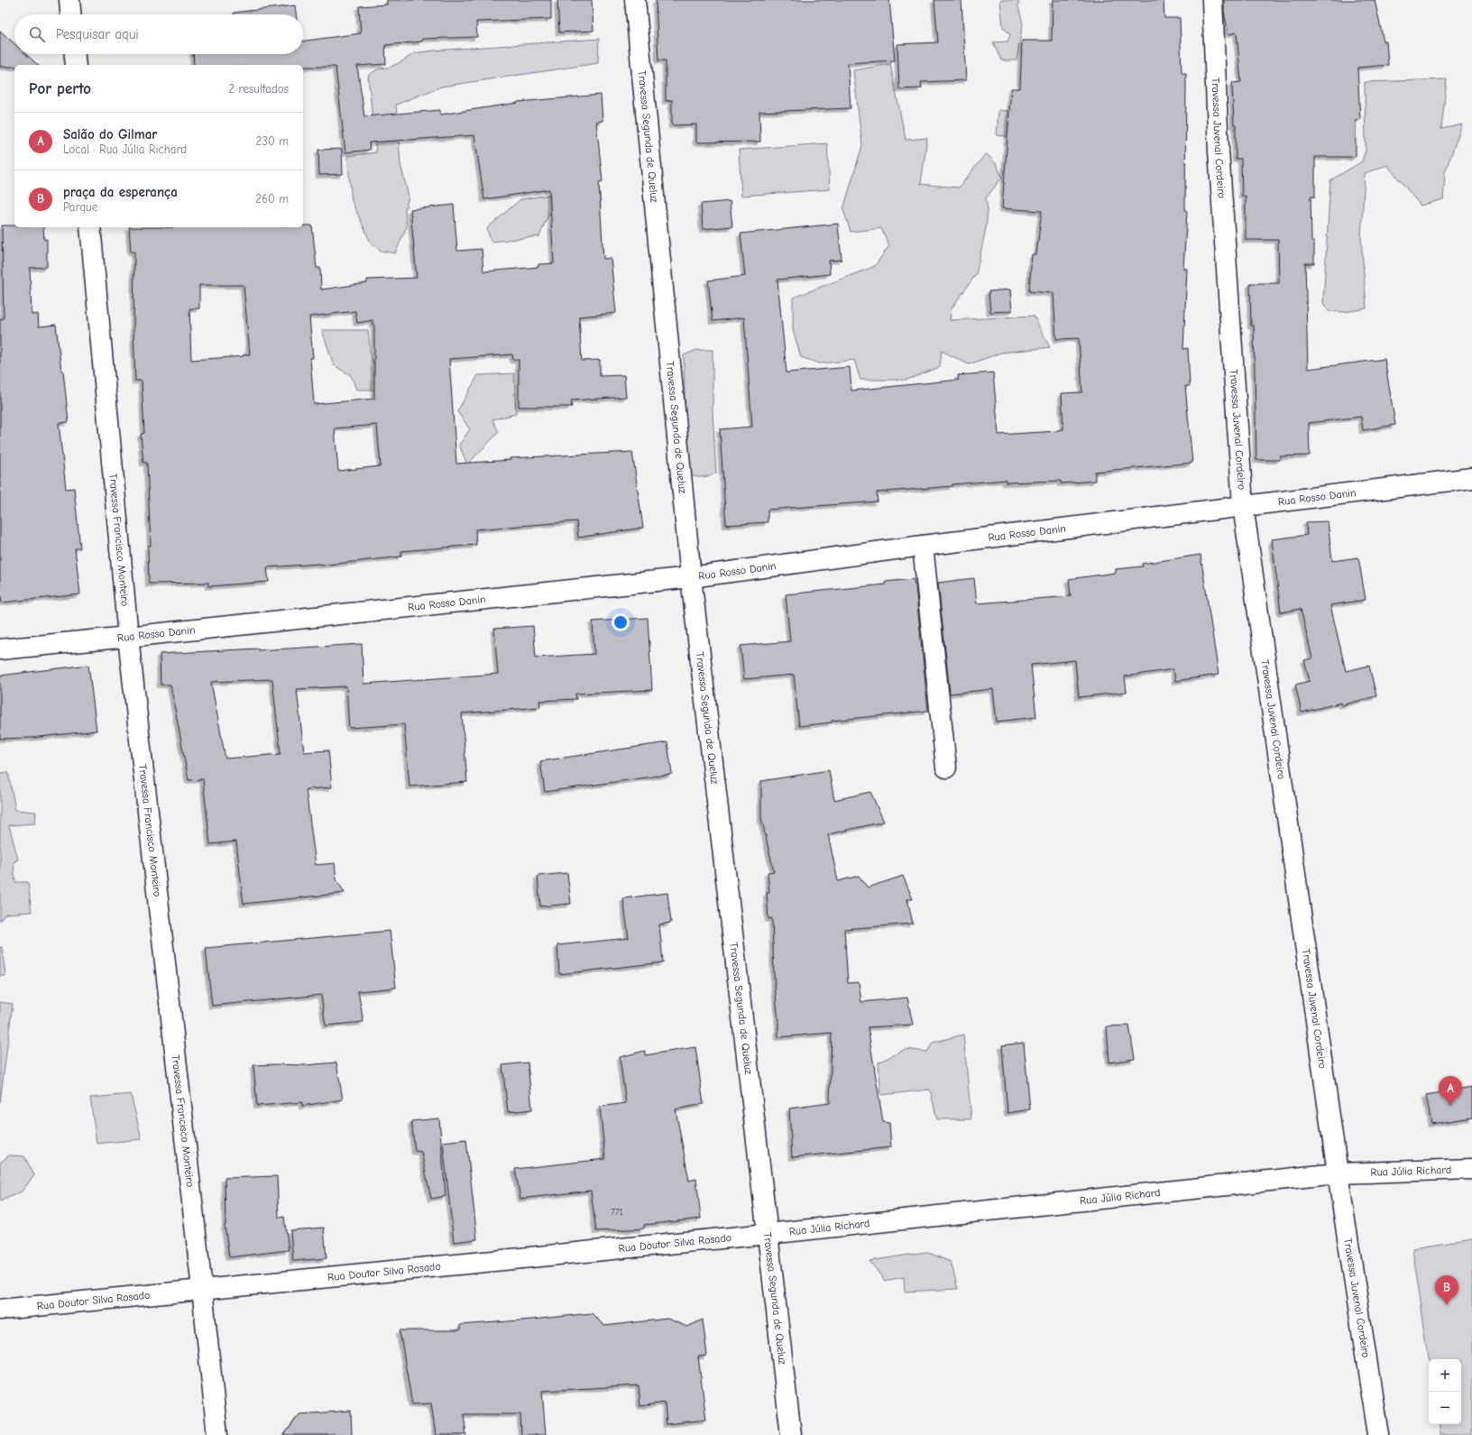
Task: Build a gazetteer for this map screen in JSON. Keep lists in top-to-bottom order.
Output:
{
  "streets": {
    "street": [
      "Travessa Segunda de Queluz",
      "Travessa Juvenal Cordeiro",
      "Rua Rosso Danin",
      "Travessa Francisco Monteiro",
      "Rua Júlia Richard",
      "Rua Doutor Silva Rosado"
    ]
  },
  "crossings": [
    ["Travessa Segunda de Queluz", "Rua Rosso Danin"],
    ["Travessa Segunda de Queluz", "Rua Júlia Richard"],
    ["Travessa Segunda de Queluz", "Rua Doutor Silva Rosado"],
    ["Travessa Juvenal Cordeiro", "Rua Rosso Danin"],
    ["Travessa Juvenal Cordeiro", "Rua Júlia Richard"],
    ["Rua Rosso Danin", "Travessa Francisco Monteiro"],
    ["Travessa Francisco Monteiro", "Rua Doutor Silva Rosado"],
    ["Rua Júlia Richard", "Rua Doutor Silva Rosado"]
  ],
  "house_numbers": ["771"],
  "page": {
    "search": "Pesquisar aqui",
    "heading": ["Por perto", "2 resultados"],
    "list": [
      {
        "mark": "A",
        "name": "Salão do Gilmar",
        "note": "Local · Rua Júlia Richard",
        "value": "230 m"
      },
      {
        "mark": "B",
        "name": "praça da esperança",
        "note": "Parque",
        "value": "260 m"
      }
    ],
    "pins": ["A", "B"],
    "map_buttons": ["+", "−"]
  }
}
